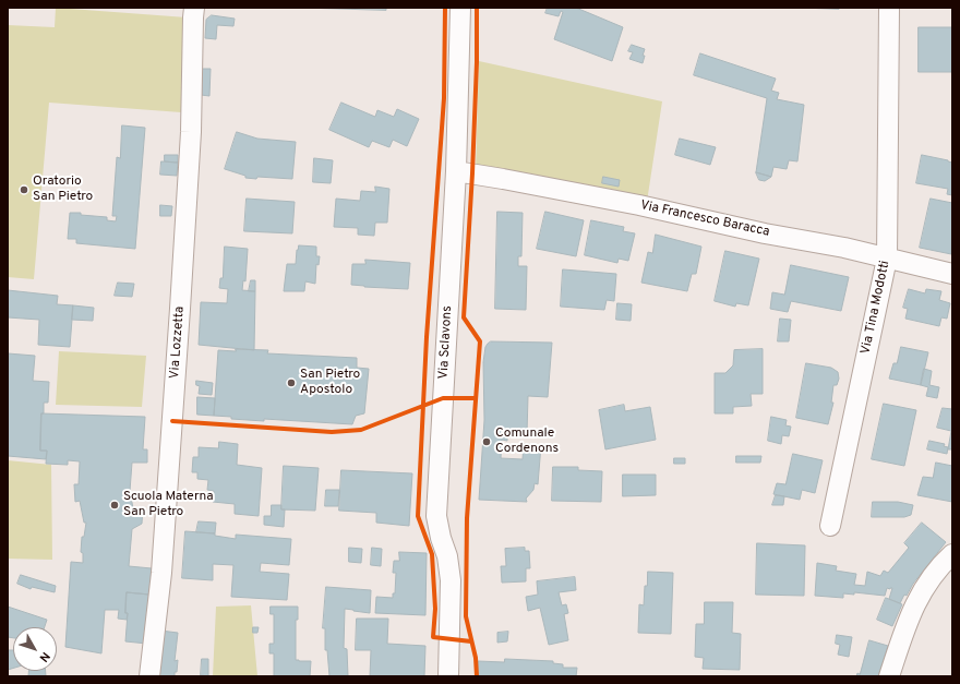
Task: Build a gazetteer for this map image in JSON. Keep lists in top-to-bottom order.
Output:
{
  "streets": {
    "street": [
      "Via Francesco Baracca",
      "Via Tina Modotti",
      "Via Lozzetta",
      "Via Sclavons"
    ]
  },
  "crossings": [
    ["Via Francesco Baracca", "Via Tina Modotti"],
    ["Via Francesco Baracca", "Via Sclavons"]
  ],
  "places": [
    "Oratorio San Pietro",
    "San Pietro Apostolo",
    "Comunale Cordenons",
    "Scuola Materna San Pietro"
  ],
  "north": "bottom right"
}
